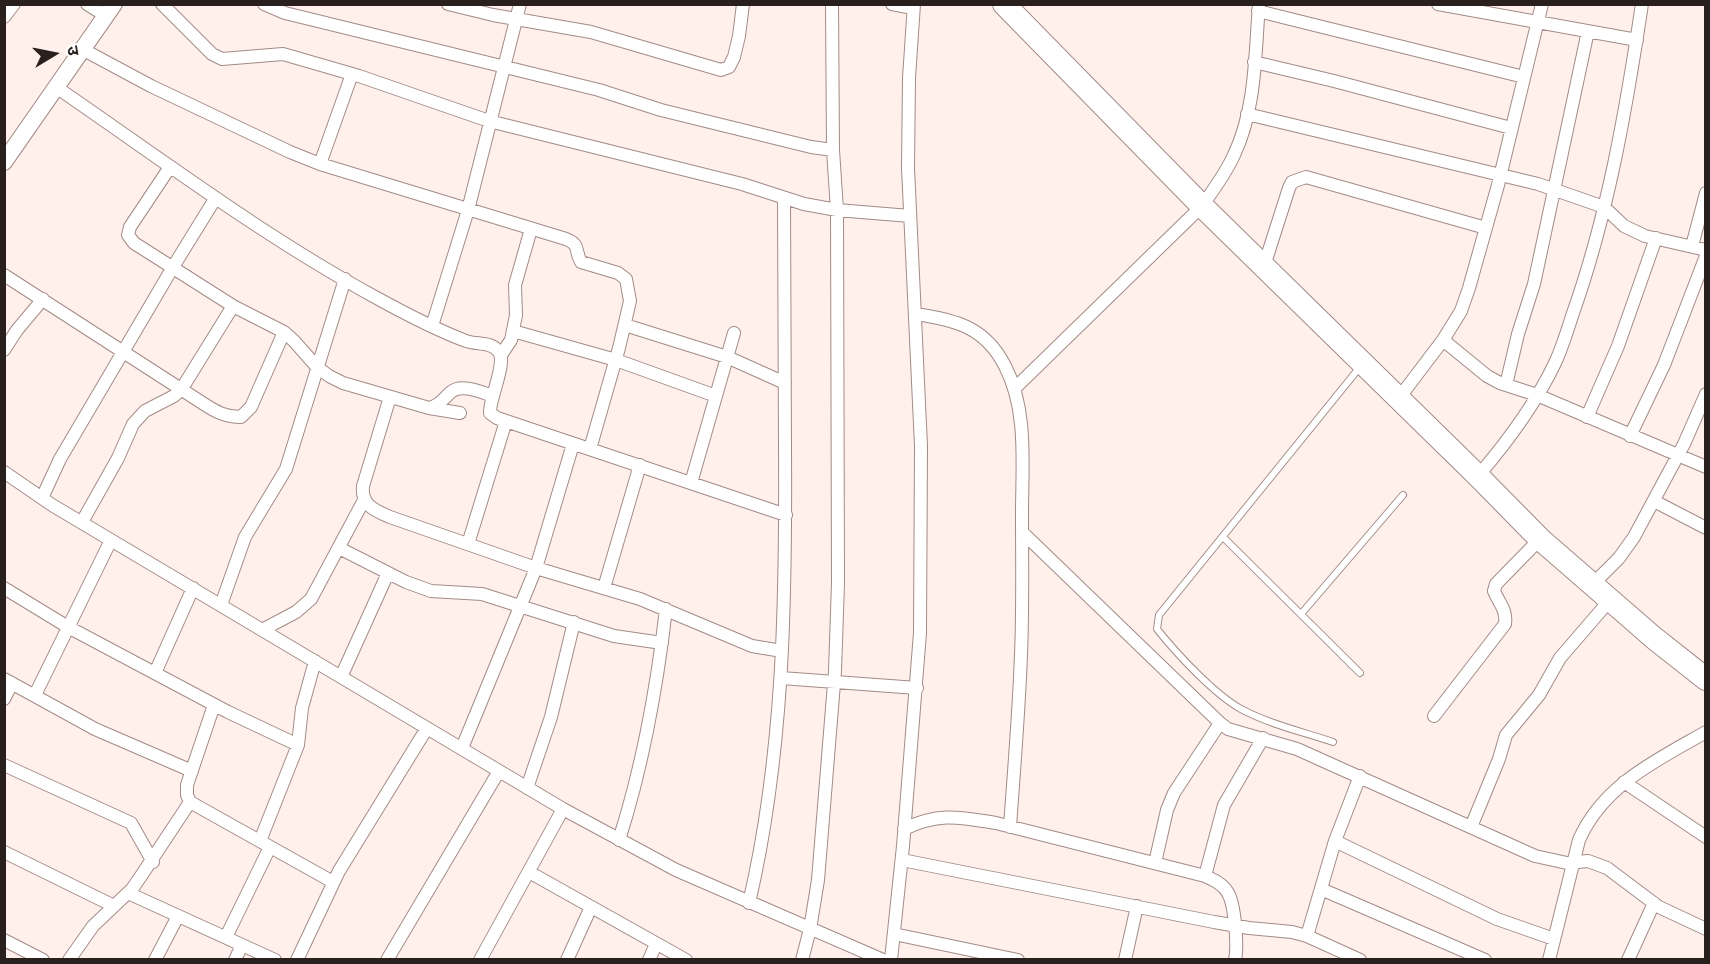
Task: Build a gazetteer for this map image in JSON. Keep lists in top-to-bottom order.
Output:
{
  "north": "right"
}
